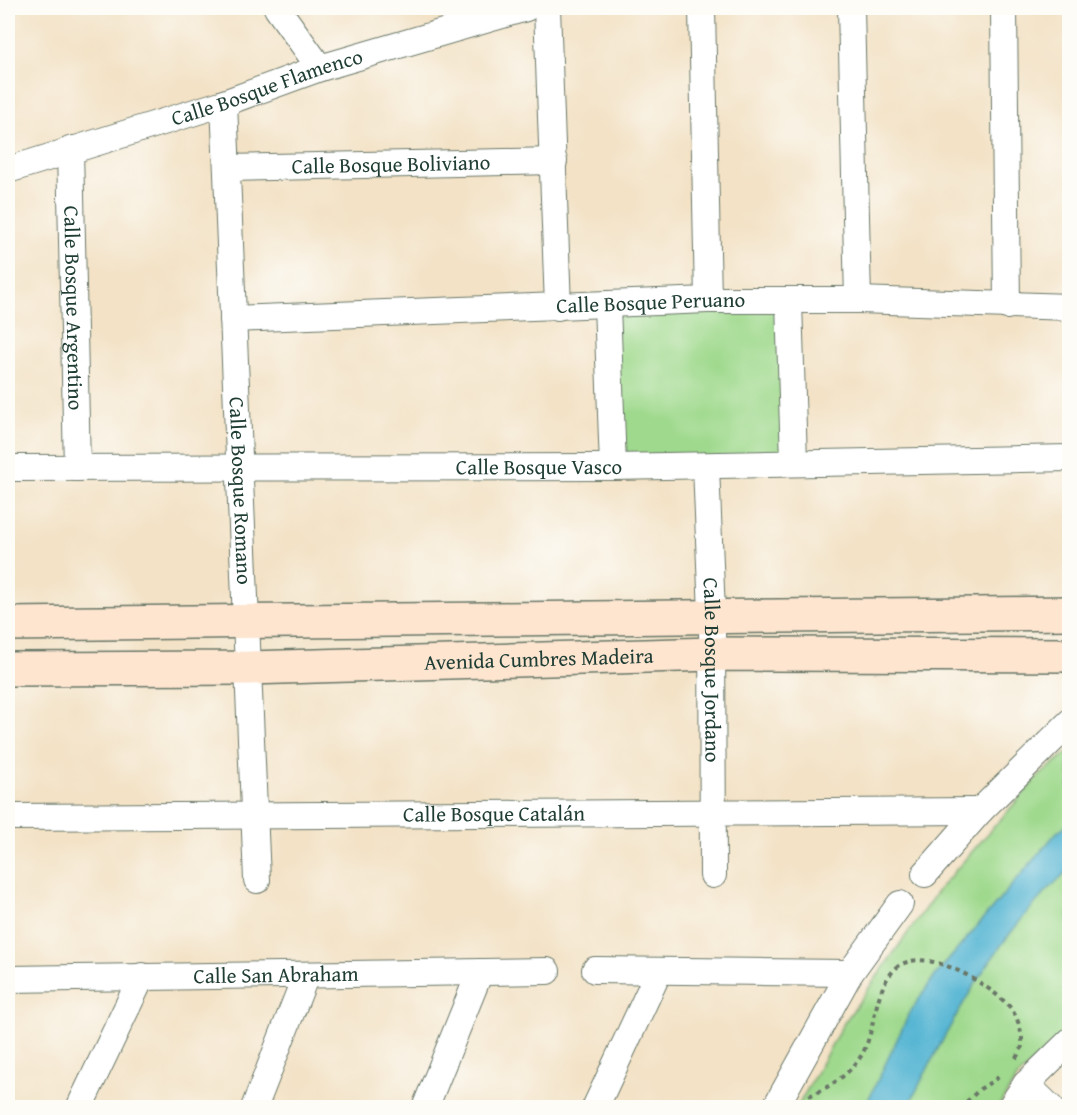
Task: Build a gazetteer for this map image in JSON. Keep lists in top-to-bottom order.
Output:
{
  "streets": {
    "street": [
      "Calle Bosque Flamenco",
      "Calle Bosque Boliviano",
      "Calle Bosque Peruano",
      "Calle Bosque Argentino",
      "Calle Bosque Vasco",
      "Calle Bosque Romano",
      "Avenida Cumbres Madeira",
      "Calle Bosque Jordano",
      "Calle Bosque Catalán",
      "Calle San Abraham"
    ]
  },
  "crossings": [
    ["Calle Bosque Flamenco", "Calle Bosque Argentino"],
    ["Calle Bosque Flamenco", "Calle Bosque Romano"],
    ["Calle Bosque Boliviano", "Calle Bosque Romano"],
    ["Calle Bosque Peruano", "Calle Bosque Romano"],
    ["Calle Bosque Argentino", "Calle Bosque Vasco"],
    ["Calle Bosque Vasco", "Calle Bosque Romano"],
    ["Calle Bosque Vasco", "Calle Bosque Jordano"],
    ["Calle Bosque Romano", "Avenida Cumbres Madeira"],
    ["Calle Bosque Romano", "Calle Bosque Catalán"],
    ["Avenida Cumbres Madeira", "Calle Bosque Jordano"],
    ["Calle Bosque Jordano", "Calle Bosque Catalán"]
  ]
}
